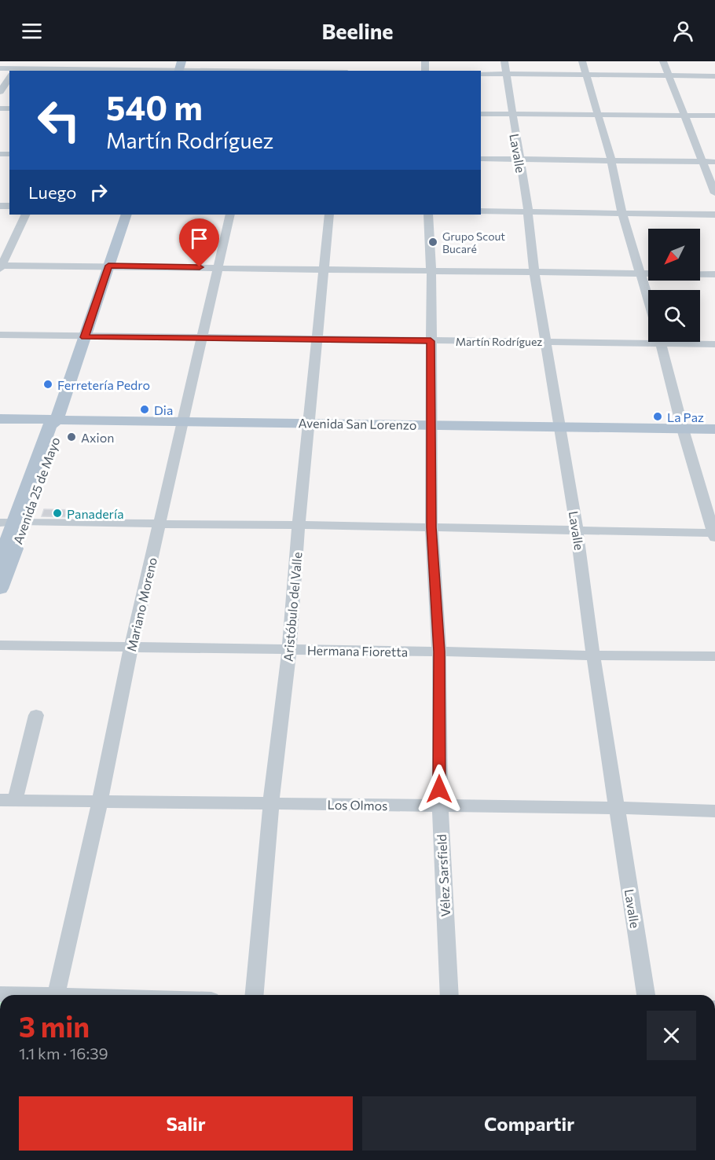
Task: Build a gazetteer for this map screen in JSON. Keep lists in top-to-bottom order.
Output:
{
  "streets": {
    "main road": ["Avenida San Lorenzo", "Avenida 25 de Mayo"],
    "street": [
      "Lavalle",
      "Martín Rodríguez",
      "Mariano Moreno",
      "Aristóbulo del Valle",
      "Hermana Fioretta",
      "Los Olmos",
      "Vélez Sarsfield"
    ]
  },
  "crossings": [
    ["Lavalle", "Martín Rodríguez"],
    ["Lavalle", "Avenida San Lorenzo"],
    ["Lavalle", "Hermana Fioretta"],
    ["Lavalle", "Los Olmos"],
    ["Martín Rodríguez", "Avenida 25 de Mayo"],
    ["Martín Rodríguez", "Mariano Moreno"],
    ["Martín Rodríguez", "Aristóbulo del Valle"],
    ["Martín Rodríguez", "Vélez Sarsfield"],
    ["Avenida San Lorenzo", "Avenida 25 de Mayo"],
    ["Avenida San Lorenzo", "Mariano Moreno"],
    ["Avenida San Lorenzo", "Aristóbulo del Valle"],
    ["Avenida San Lorenzo", "Vélez Sarsfield"],
    ["Mariano Moreno", "Hermana Fioretta"],
    ["Mariano Moreno", "Los Olmos"],
    ["Aristóbulo del Valle", "Hermana Fioretta"],
    ["Aristóbulo del Valle", "Los Olmos"],
    ["Hermana Fioretta", "Vélez Sarsfield"],
    ["Los Olmos", "Vélez Sarsfield"]
  ],
  "places": [
    "Grupo Scout Bucaré",
    "Ferretería Pedro",
    "Dia",
    "La Paz",
    "Axion",
    "Panadería"
  ],
  "north": "bottom left",
  "page": {
    "header": "Beeline",
    "turn": ["540 m", "Martín Rodríguez"],
    "then": "Luego",
    "heading": ["3 min", "1.1 km · 16:39"],
    "buttons": ["Salir", "Compartir"]
  }
}
